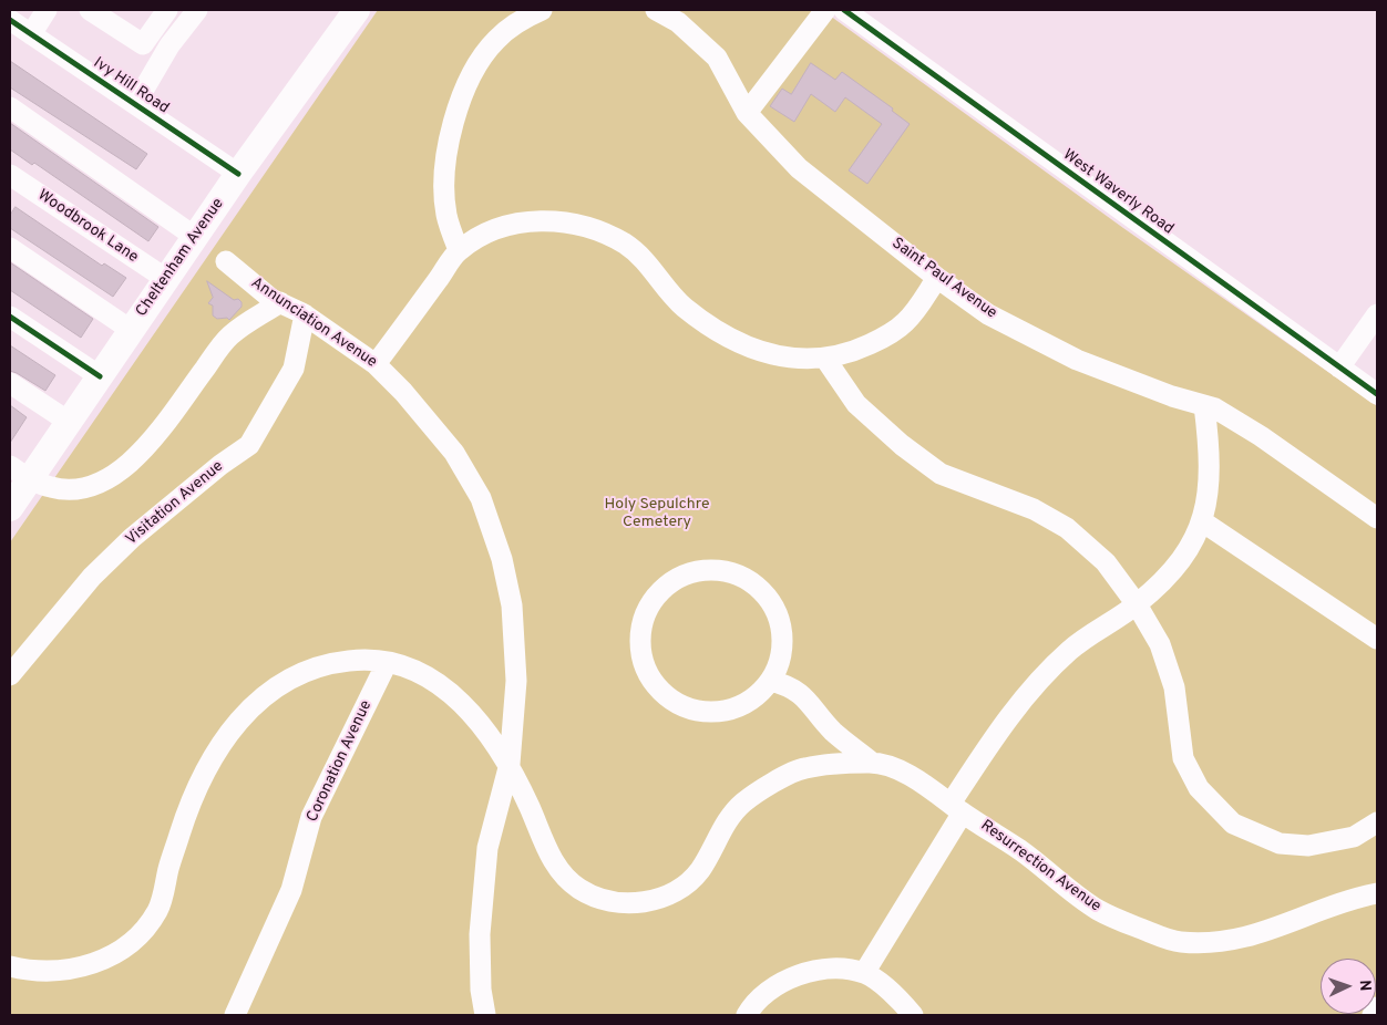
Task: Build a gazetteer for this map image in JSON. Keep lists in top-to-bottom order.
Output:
{
  "streets": {
    "main road": ["Cheltenham Avenue"],
    "street": [
      "Ivy Hill Road",
      "West Waverly Road",
      "Woodbrook Lane",
      "Saint Paul Avenue",
      "Annunciation Avenue",
      "Visitation Avenue",
      "Coronation Avenue",
      "Resurrection Avenue"
    ]
  },
  "crossings": [
    ["Ivy Hill Road", "Cheltenham Avenue"],
    ["Woodbrook Lane", "Cheltenham Avenue"],
    ["Annunciation Avenue", "Visitation Avenue"]
  ],
  "parks": ["Holy Sepulchre Cemetery"],
  "north": "right"
}
